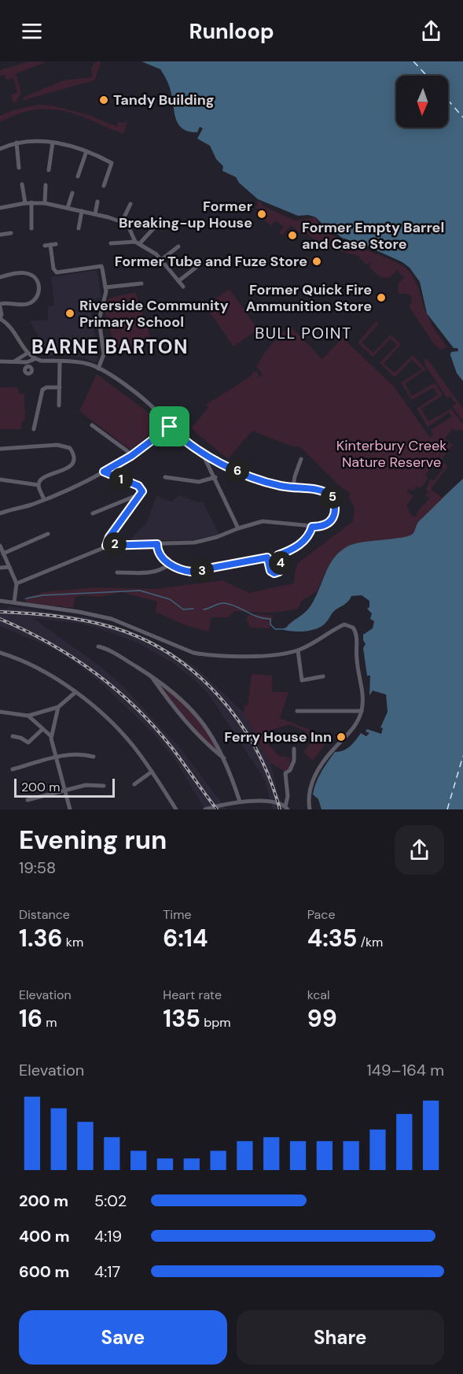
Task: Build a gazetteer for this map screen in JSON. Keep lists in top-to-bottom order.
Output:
{
  "districts": ["BULL POINT", "BARNE BARTON"],
  "parks": ["Kinterbury Creek Nature Reserve"],
  "places": [
    "Tandy Building",
    "Former Breaking-up House",
    "Former Empty Barrel and Case Store",
    "Former Tube and Fuze Store",
    "Former Quick Fire Ammunition Store",
    "Riverside Community Primary School",
    "Ferry House Inn"
  ],
  "scale_bar": "200 m",
  "north": "bottom",
  "page": {
    "header": "Runloop",
    "pins": [
      "6",
      "1",
      "5",
      "2",
      "4",
      "3"
    ],
    "scale": "200 m",
    "heading": ["Evening run", "19:58"],
    "stats": [
      ["Distance", "1.36 km"],
      ["Time", "6:14"],
      ["Pace", "4:35 /km"],
      ["Elevation", "16 m"],
      ["Heart rate", "135 bpm"],
      ["kcal", "99"]
    ],
    "chart": ["Elevation", "149–164 m"],
    "list": [
      {
        "name": "200 m",
        "note": "5:02"
      },
      {
        "name": "400 m",
        "note": "4:19"
      },
      {
        "name": "600 m",
        "note": "4:17"
      }
    ],
    "buttons": ["Save", "Share"]
  }
}
